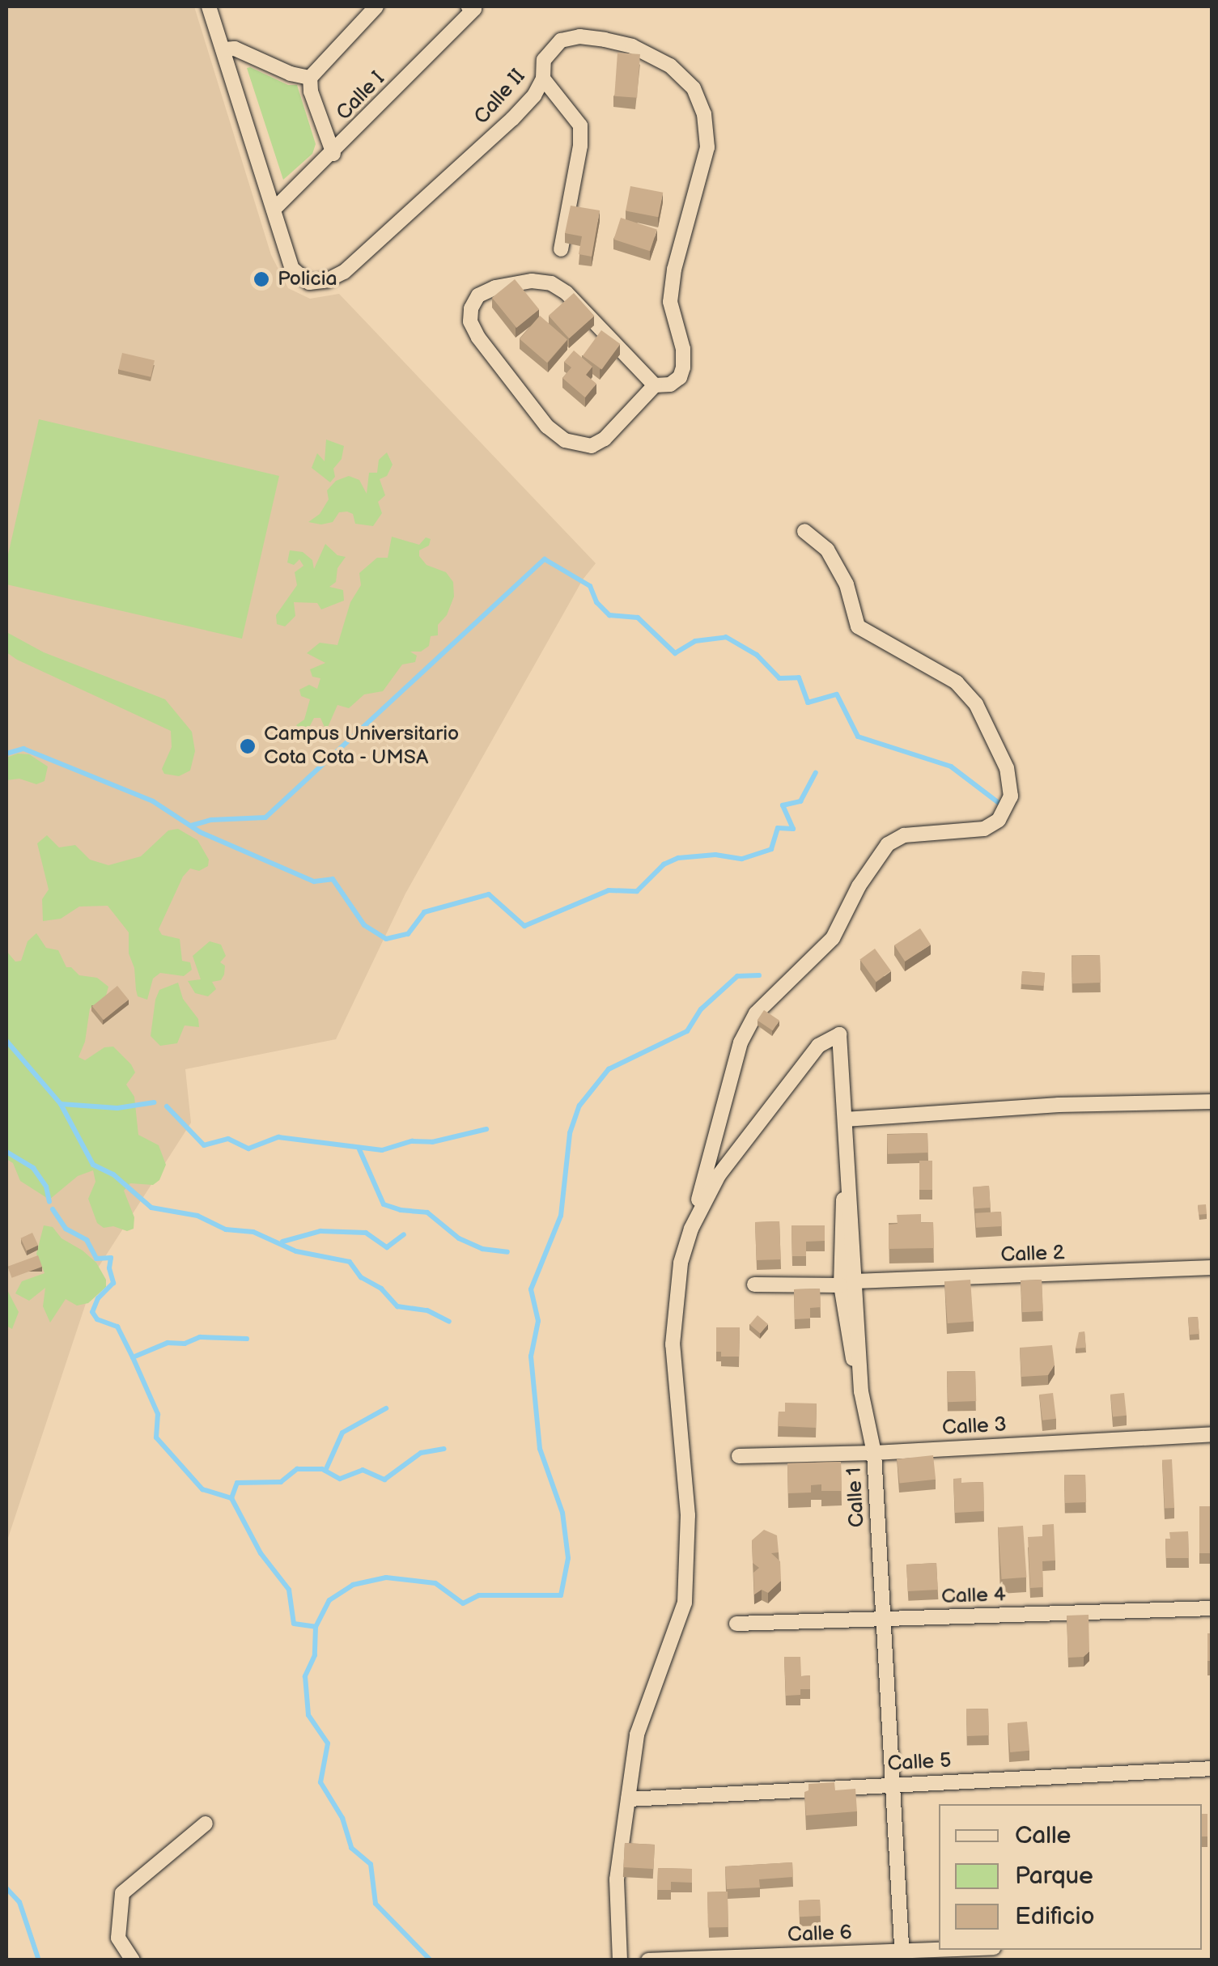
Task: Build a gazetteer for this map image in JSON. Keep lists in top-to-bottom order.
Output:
{
  "streets": {
    "street": [
      "Calle I",
      "Calle II",
      "Calle 2",
      "Calle 3",
      "Calle 1",
      "Calle 4",
      "Calle 5",
      "Calle 6"
    ]
  },
  "crossings": [
    ["Calle I", "Calle II"],
    ["Calle 2", "Calle 1"],
    ["Calle 3", "Calle 1"],
    ["Calle 1", "Calle 4"],
    ["Calle 1", "Calle 5"],
    ["Calle 1", "Calle 6"]
  ],
  "places": ["Policia", "Campus Universitario Cota Cota - UMSA"],
  "legend": ["Calle", "Parque", "Edificio"]
}
